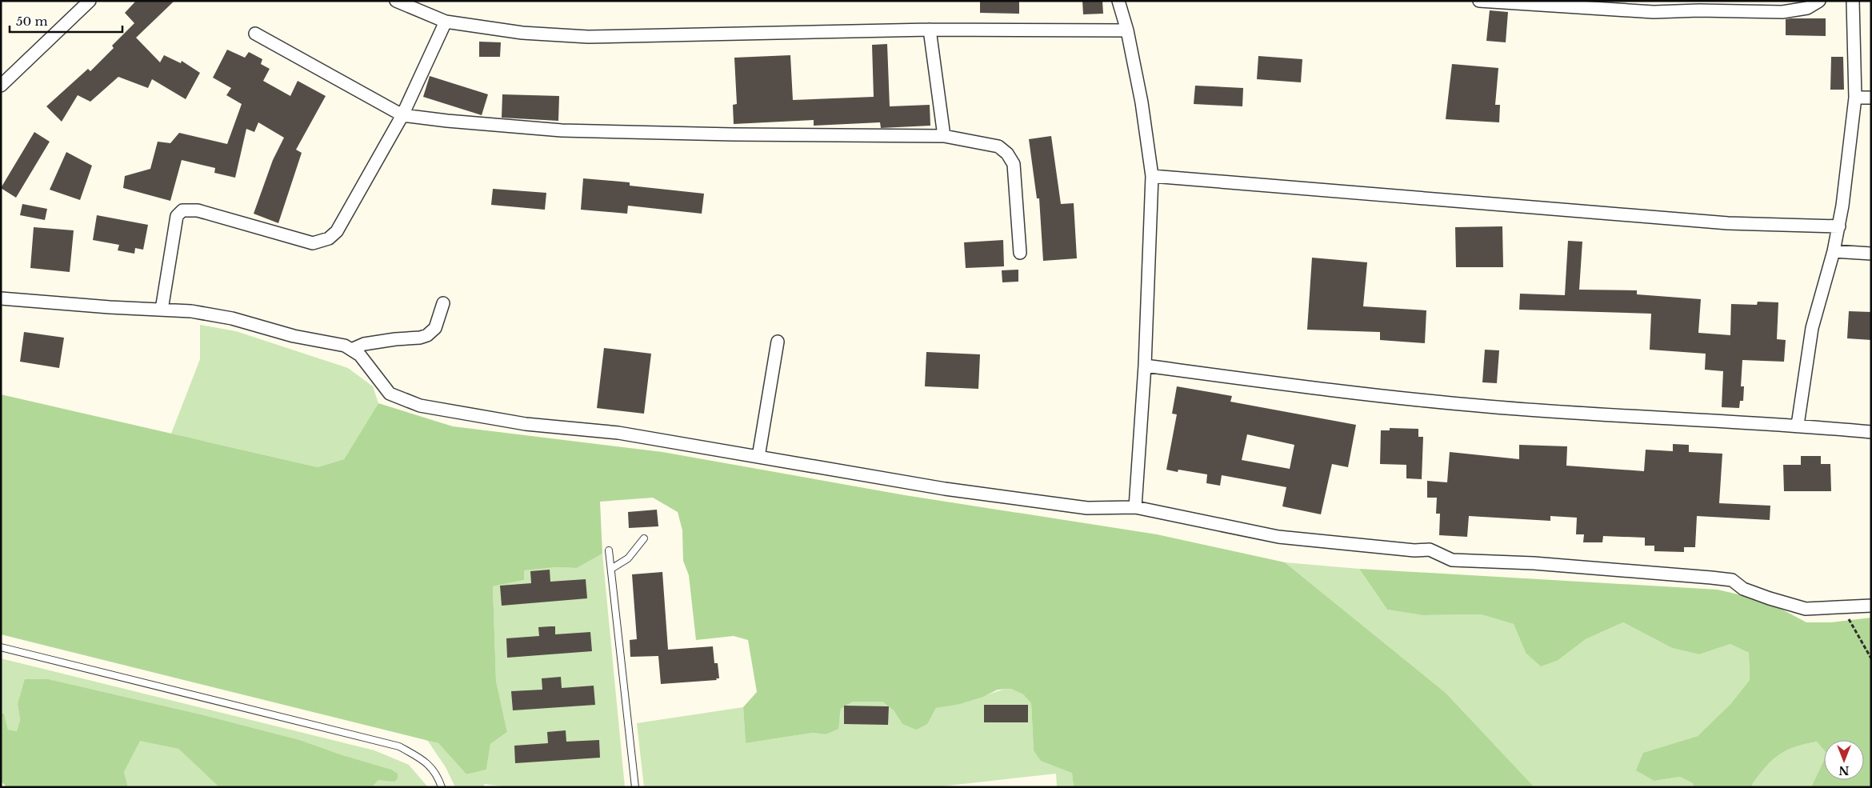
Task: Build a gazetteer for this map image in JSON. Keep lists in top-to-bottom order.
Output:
{
  "scale_bar": "50 m",
  "north": "bottom"
}
